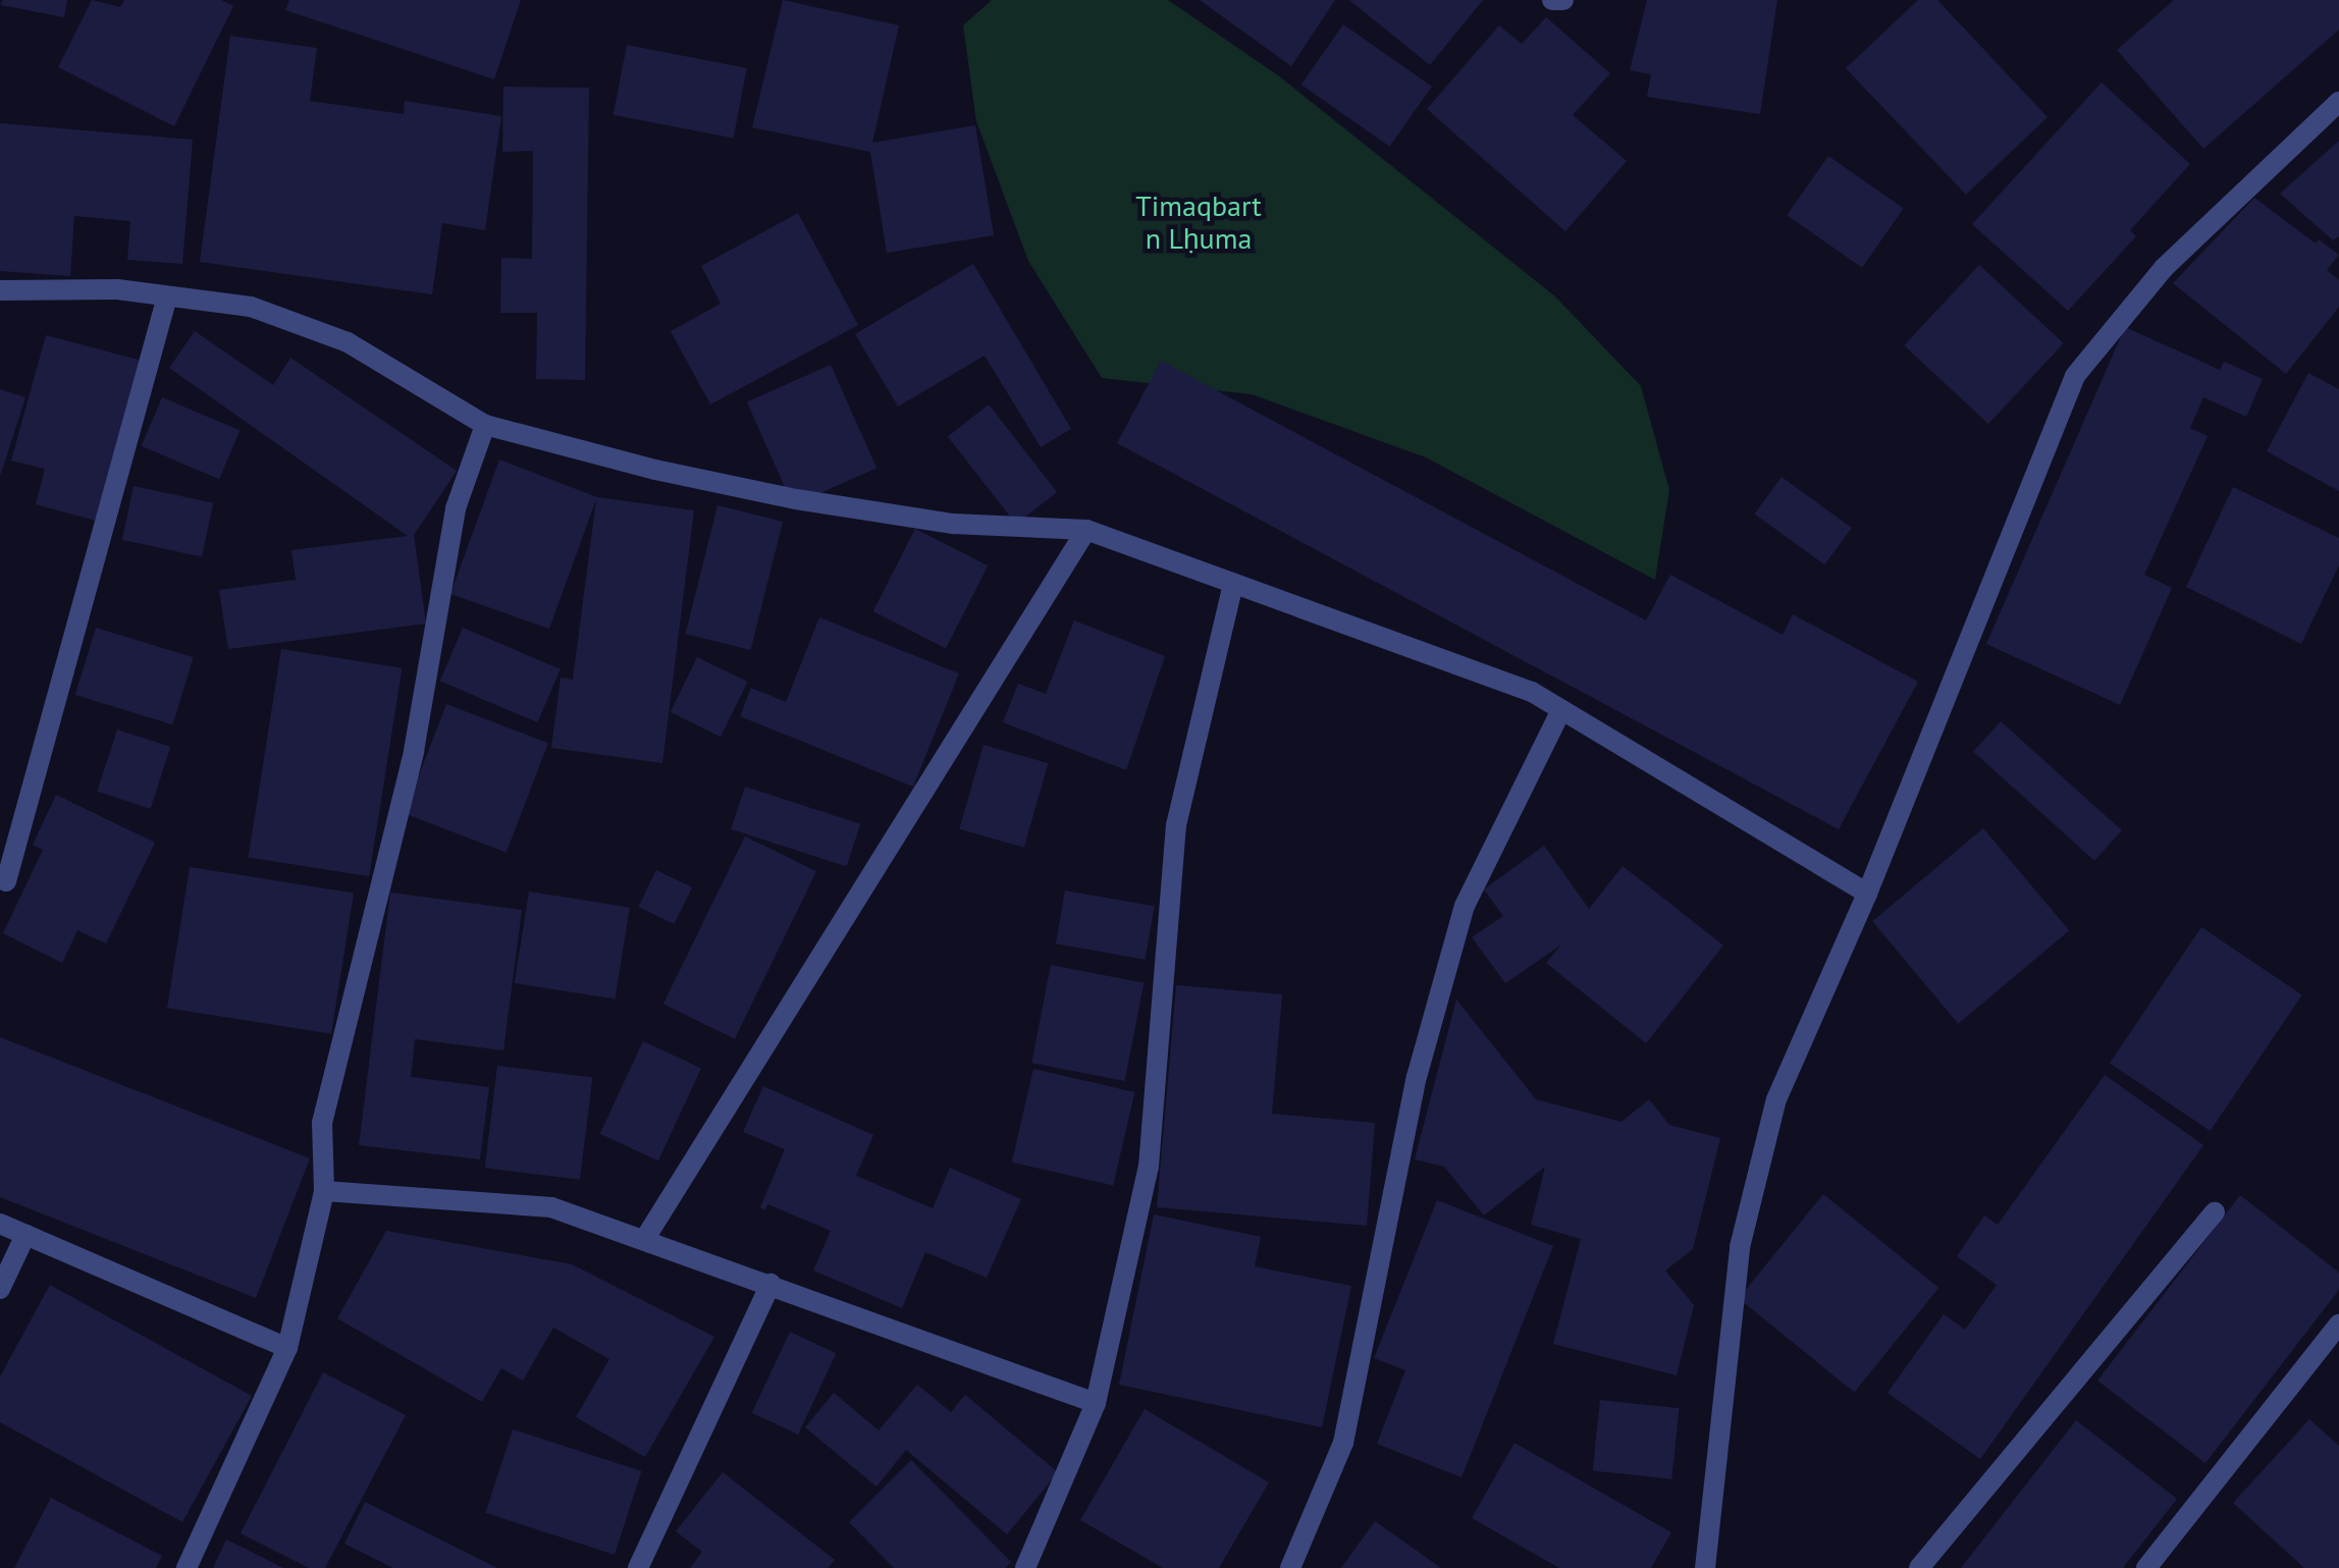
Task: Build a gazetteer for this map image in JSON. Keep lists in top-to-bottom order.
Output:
{
  "parks": ["Timaqbart n Lḥuma"]
}
